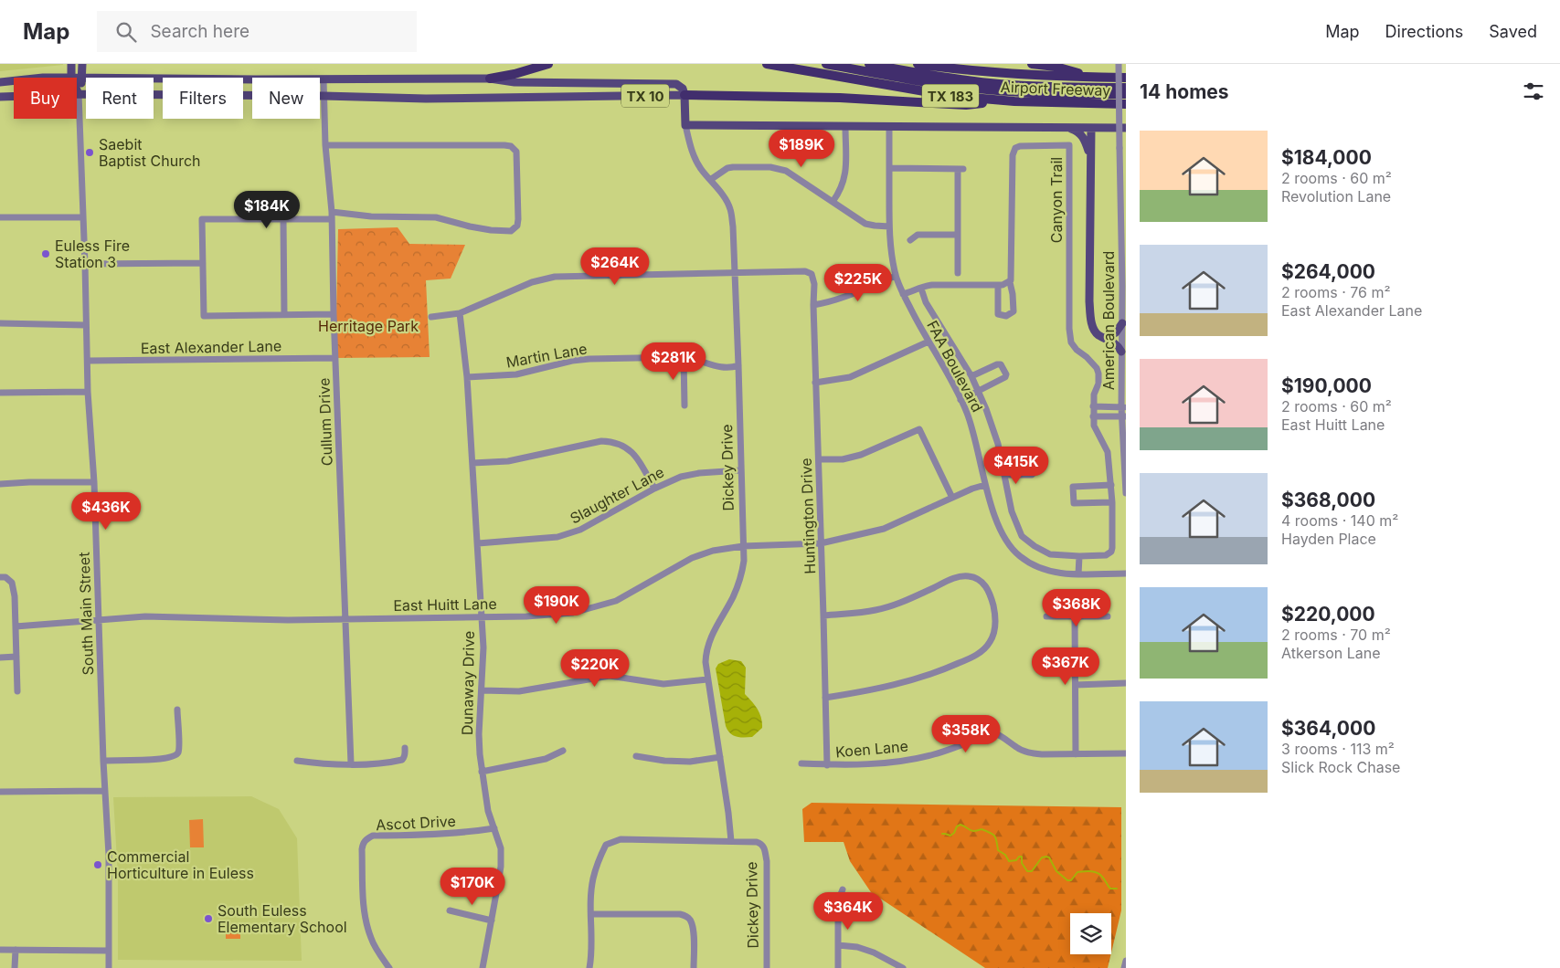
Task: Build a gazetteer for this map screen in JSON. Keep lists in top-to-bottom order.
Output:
{
  "streets": {
    "highway": ["Airport Freeway", "TX 183"],
    "main road": ["TX 10", "Dickey Drive"],
    "street": [
      "Canyon Trail",
      "American Boulevard",
      "East Alexander Lane",
      "Martin Lane",
      "FAA Boulevard",
      "Cullum Drive",
      "Slaughter Lane",
      "Huntington Drive",
      "East Huitt Lane",
      "South Main Street",
      "Dunaway Drive",
      "Koen Lane",
      "Ascot Drive"
    ]
  },
  "crossings": [
    ["TX 10", "Cullum Drive"],
    ["TX 10", "Dickey Drive"],
    ["TX 10", "South Main Street"],
    ["East Alexander Lane", "Cullum Drive"],
    ["East Alexander Lane", "South Main Street"],
    ["Martin Lane", "Dickey Drive"],
    ["Martin Lane", "Dunaway Drive"],
    ["FAA Boulevard", "East Huitt Lane"],
    ["Cullum Drive", "East Huitt Lane"],
    ["Dickey Drive", "Slaughter Lane"],
    ["Dickey Drive", "Huntington Drive"],
    ["Dickey Drive", "East Huitt Lane"],
    ["Slaughter Lane", "Dunaway Drive"],
    ["Huntington Drive", "East Huitt Lane"],
    ["Huntington Drive", "Koen Lane"],
    ["East Huitt Lane", "South Main Street"],
    ["East Huitt Lane", "Dunaway Drive"],
    ["Dunaway Drive", "Ascot Drive"]
  ],
  "parks": ["Herritage Park"],
  "places": [
    "Saebit Baptist Church",
    "Euless Fire Station 3",
    "Commercial Horticulture in Euless",
    "South Euless Elementary School"
  ],
  "page": {
    "header": "Map",
    "search": "Search here",
    "nav": ["Map", "Directions", "Saved"],
    "heading": "14 homes",
    "chip": [
      "Buy",
      "Rent",
      "Filters",
      "New"
    ],
    "list": [
      {
        "name": "$184,000",
        "note": "2 rooms · 60 m² · Revolution Lane"
      },
      {
        "name": "$264,000",
        "note": "2 rooms · 76 m² · East Alexander Lane"
      },
      {
        "name": "$190,000",
        "note": "2 rooms · 60 m² · East Huitt Lane"
      },
      {
        "name": "$368,000",
        "note": "4 rooms · 140 m² · Hayden Place"
      },
      {
        "name": "$220,000",
        "note": "2 rooms · 70 m² · Atkerson Lane"
      },
      {
        "name": "$364,000",
        "note": "3 rooms · 113 m² · Slick Rock Chase"
      }
    ],
    "price": [
      "$189K",
      "$184K",
      "$264K",
      "$225K",
      "$281K",
      "$415K",
      "$436K",
      "$190K",
      "$368K",
      "$367K",
      "$220K",
      "$358K",
      "$170K",
      "$364K"
    ]
  }
}
